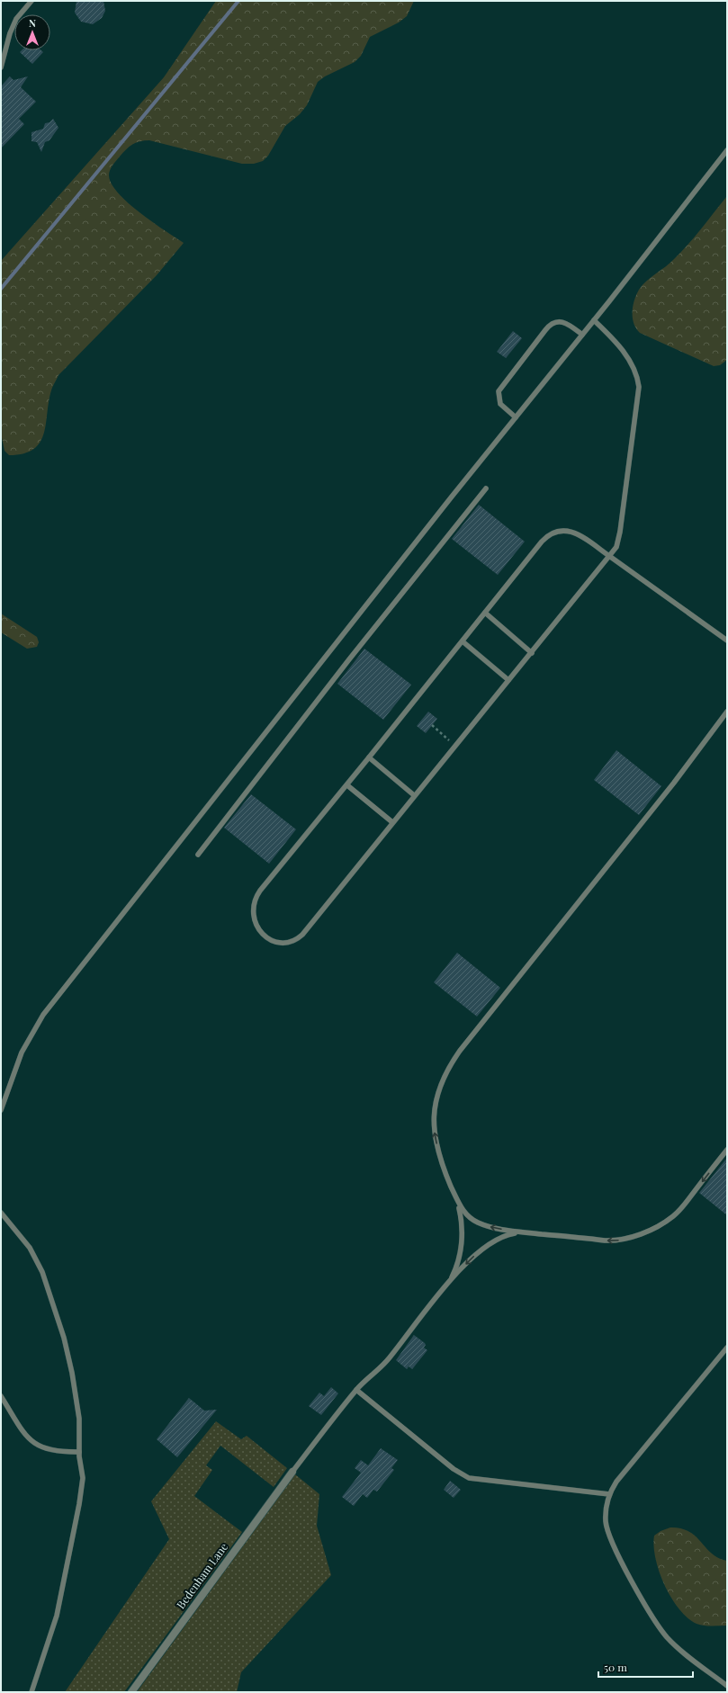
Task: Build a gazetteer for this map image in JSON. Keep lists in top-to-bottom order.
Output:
{
  "streets": {
    "street": ["Bedenham Lane"]
  },
  "scale_bar": "50 m",
  "north": "top"
}
